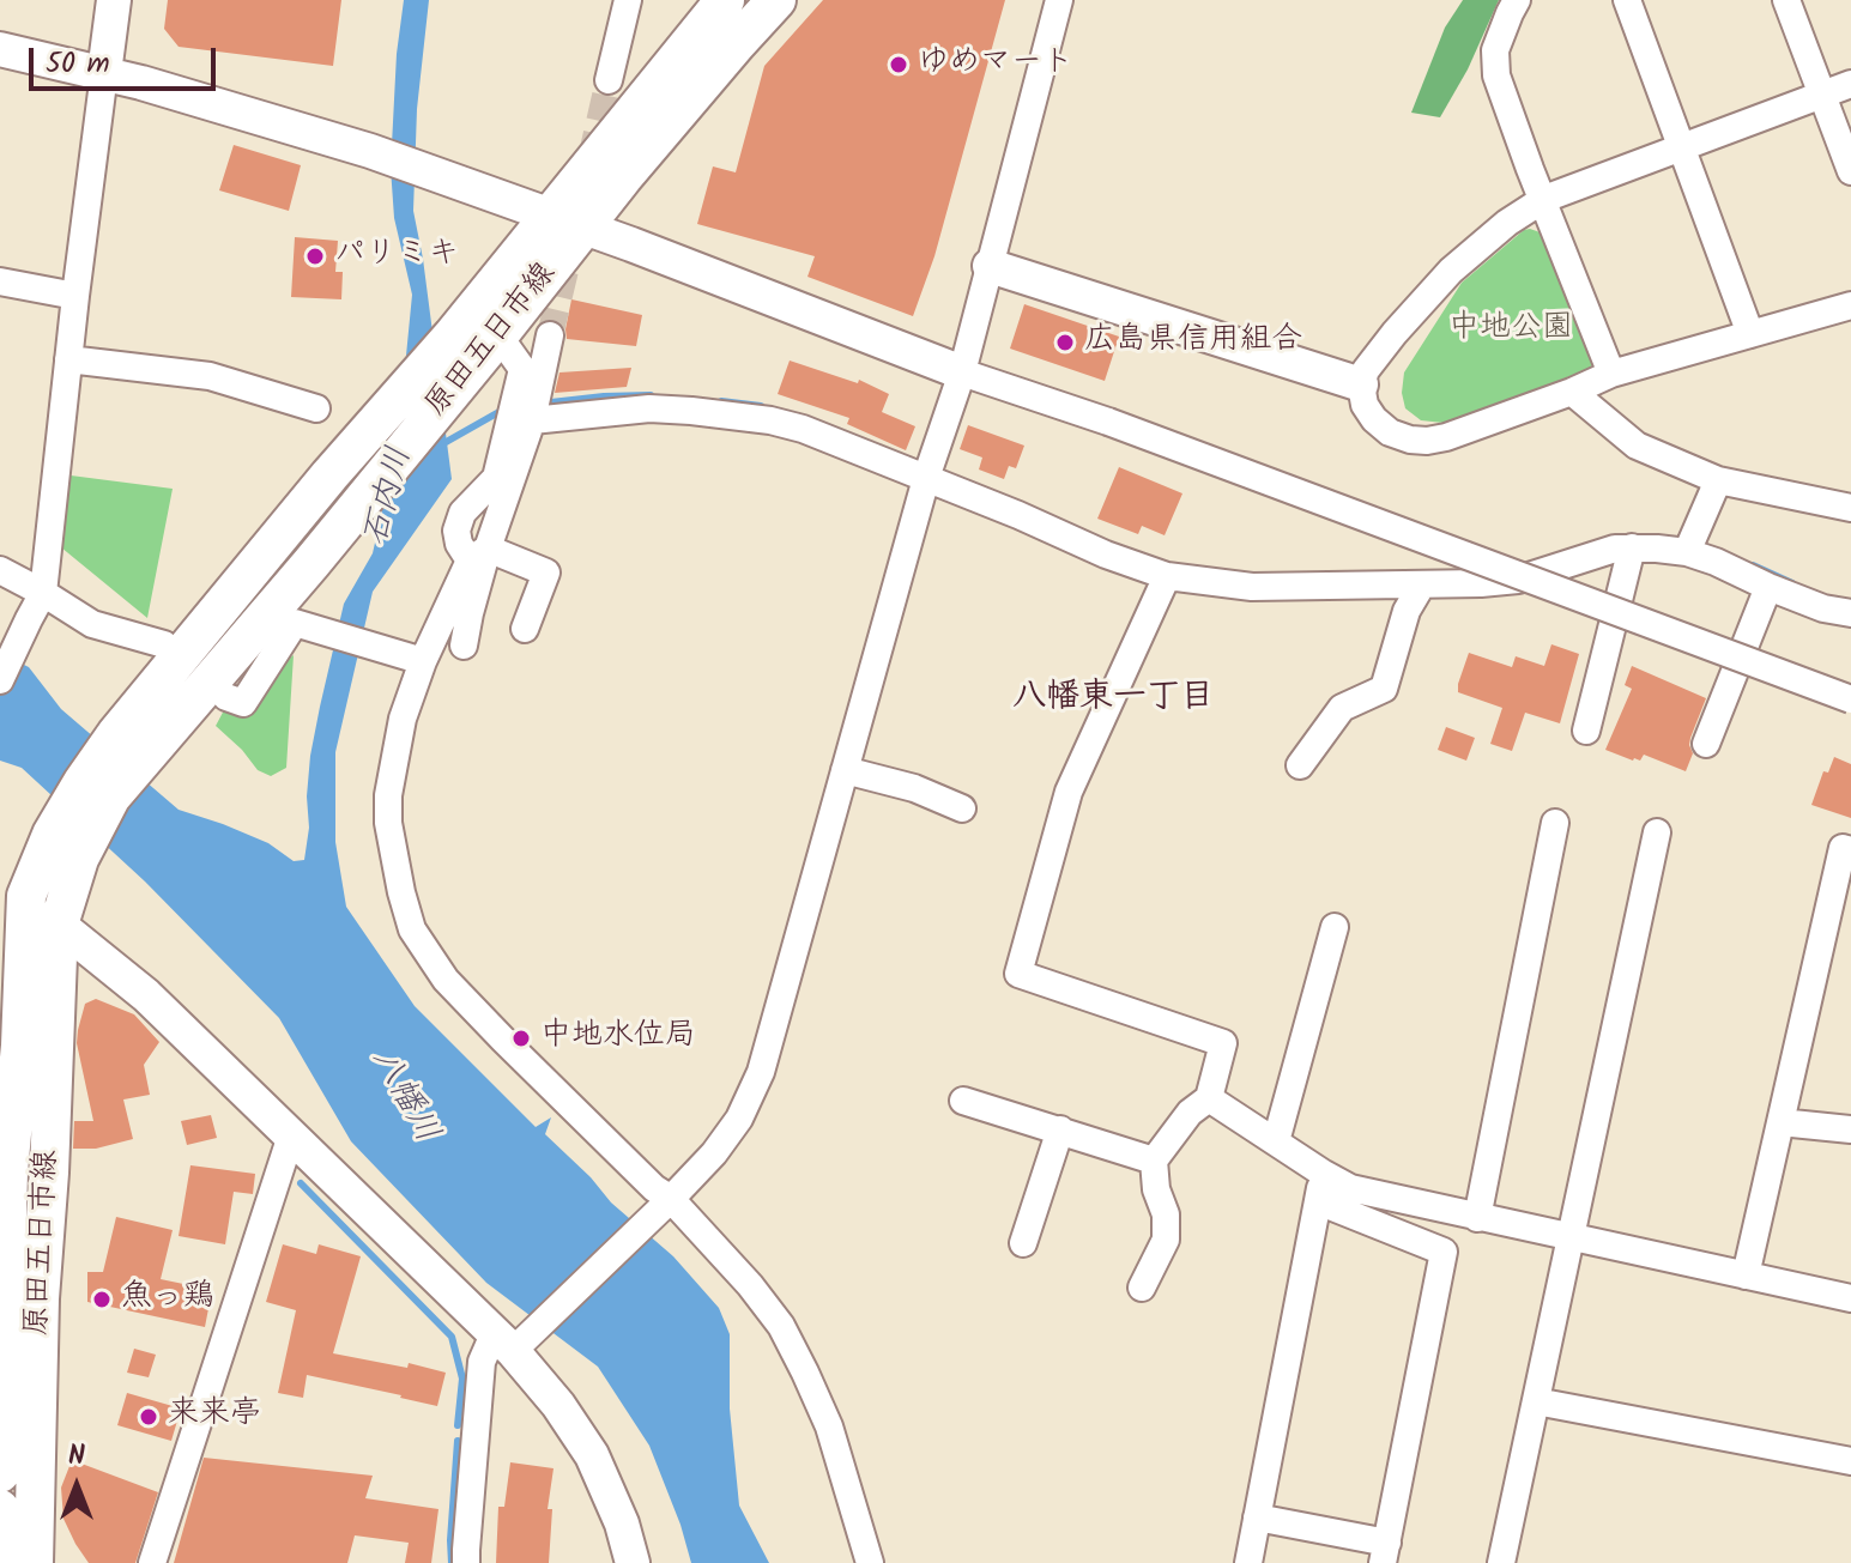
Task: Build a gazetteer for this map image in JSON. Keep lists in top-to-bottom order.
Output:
{
  "streets": {
    "main road": ["原田五日市線"]
  },
  "districts": ["八幡東一丁目"],
  "water": ["石内川", "八幡川"],
  "parks": ["中地公園"],
  "places": [
    "ゆめマート",
    "パリミキ",
    "広島県信用組合",
    "中地水位局",
    "魚っ鶏",
    "来来亭"
  ],
  "scale_bar": "50 m",
  "north": "top"
}
